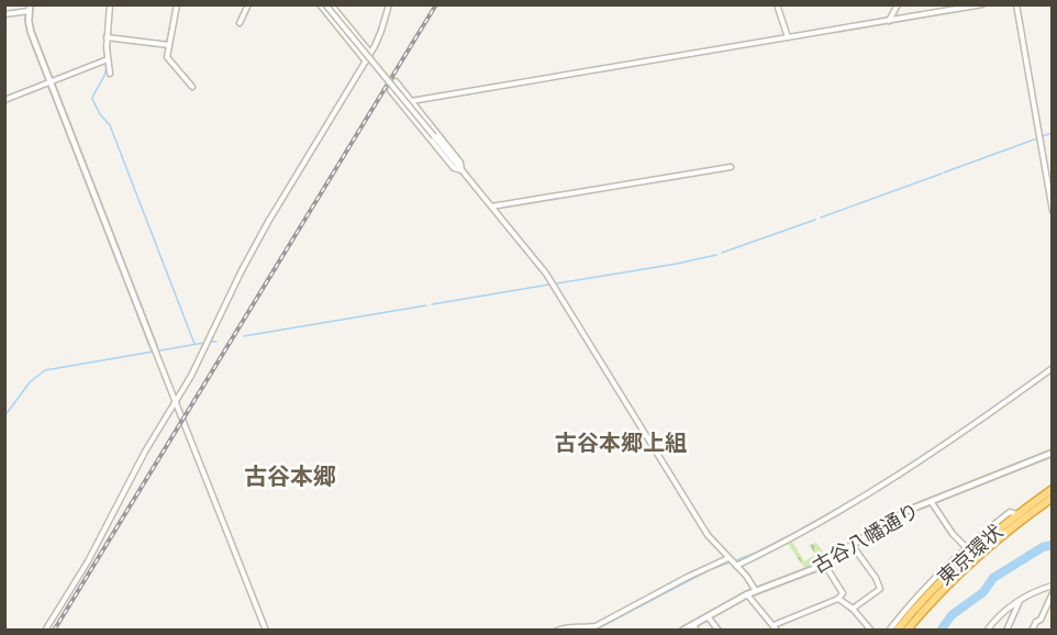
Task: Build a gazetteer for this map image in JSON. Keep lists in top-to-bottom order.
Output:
{
  "streets": {
    "highway": ["東京環状"],
    "street": ["古谷八幡通り"]
  },
  "districts": ["古谷本郷上組", "古谷本郷"]
}
